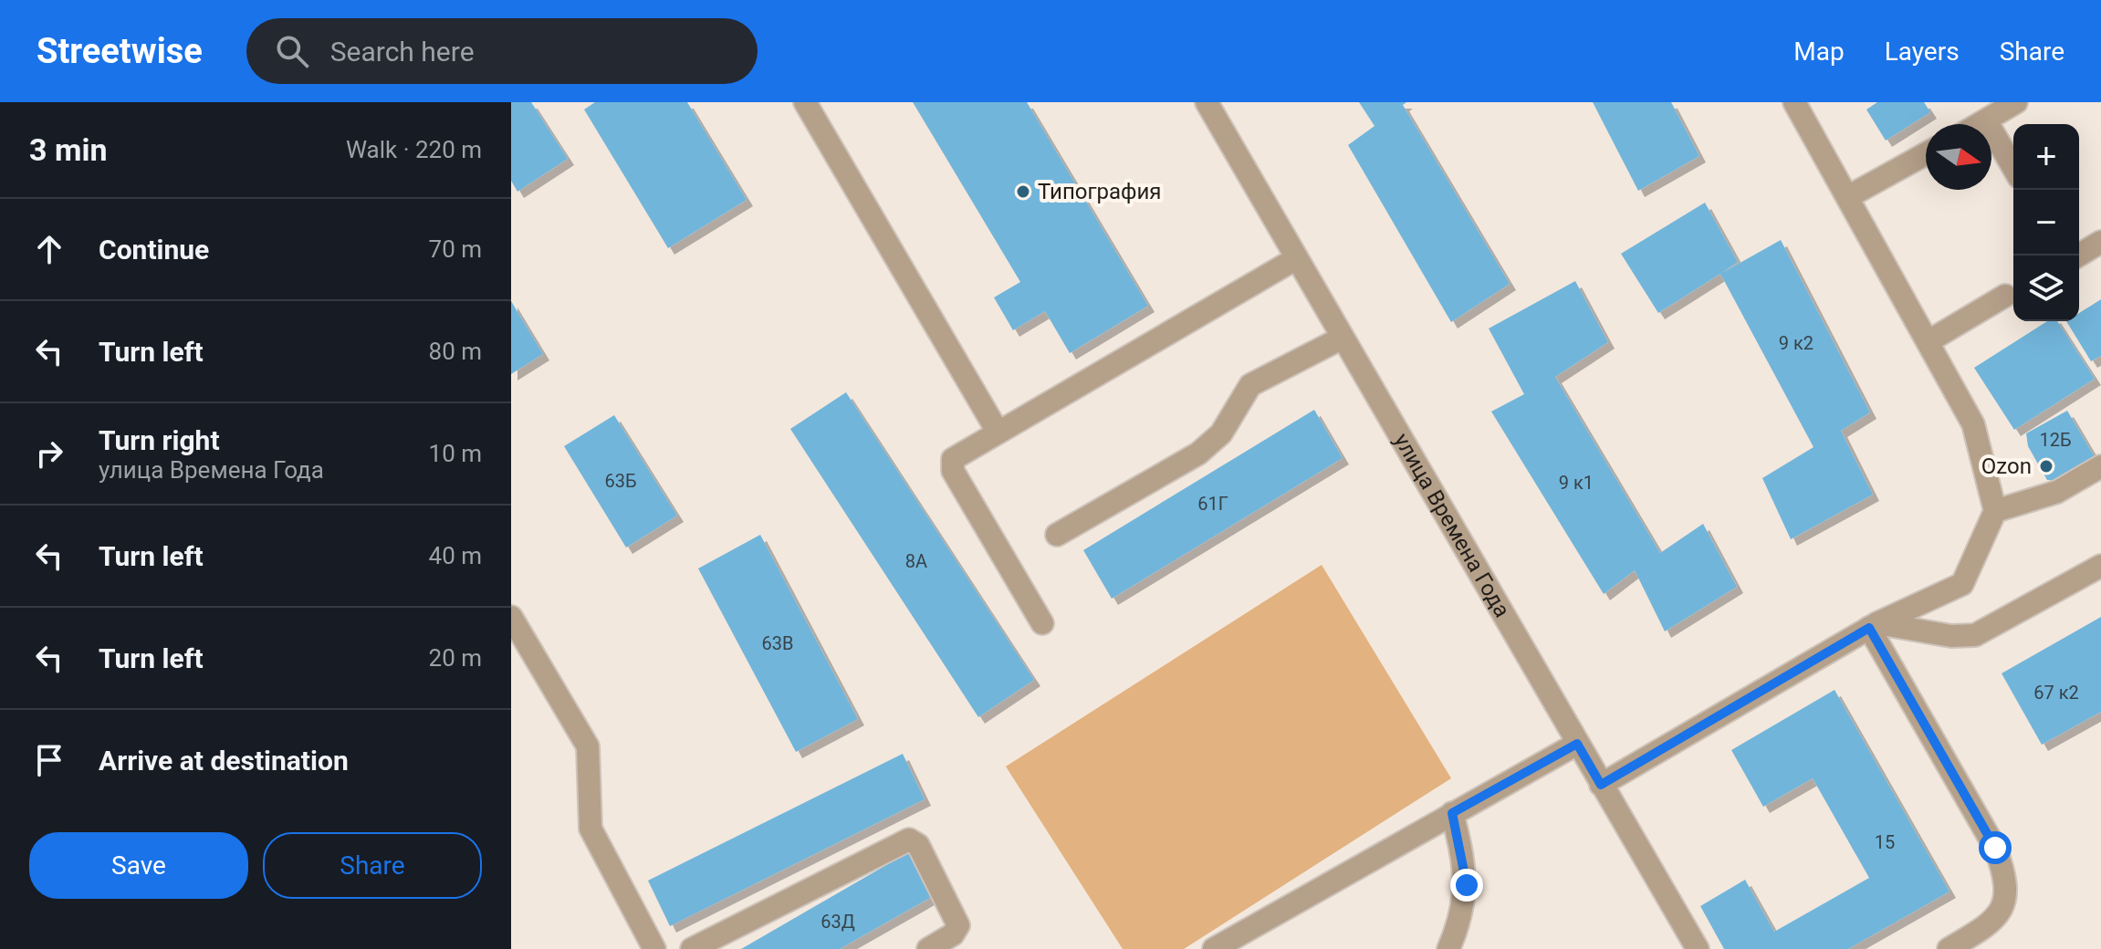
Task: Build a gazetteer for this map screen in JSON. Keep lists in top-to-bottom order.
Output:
{
  "streets": {
    "street": ["улица Времена Года"]
  },
  "places": ["Типография", "Ozon"],
  "house_numbers": [
    "9 к2",
    "12Б",
    "63Б",
    "9 к1",
    "61Г",
    "8А",
    "63В",
    "67 к2",
    "15",
    "63Д"
  ],
  "north": "right",
  "page": {
    "header": "Streetwise",
    "search": "Search here",
    "nav": ["Map", "Layers", "Share"],
    "heading": ["3 min", "Walk · 220 m"],
    "map_buttons": ["+", "−"],
    "list": [
      ["Continue", "70 m"],
      ["Turn left", "80 m"],
      ["Turn right", "улица Времена Года", "10 m"],
      ["Turn left", "40 m"],
      ["Turn left", "20 m"],
      "Arrive at destination"
    ],
    "buttons": ["Save", "Share"]
  }
}
